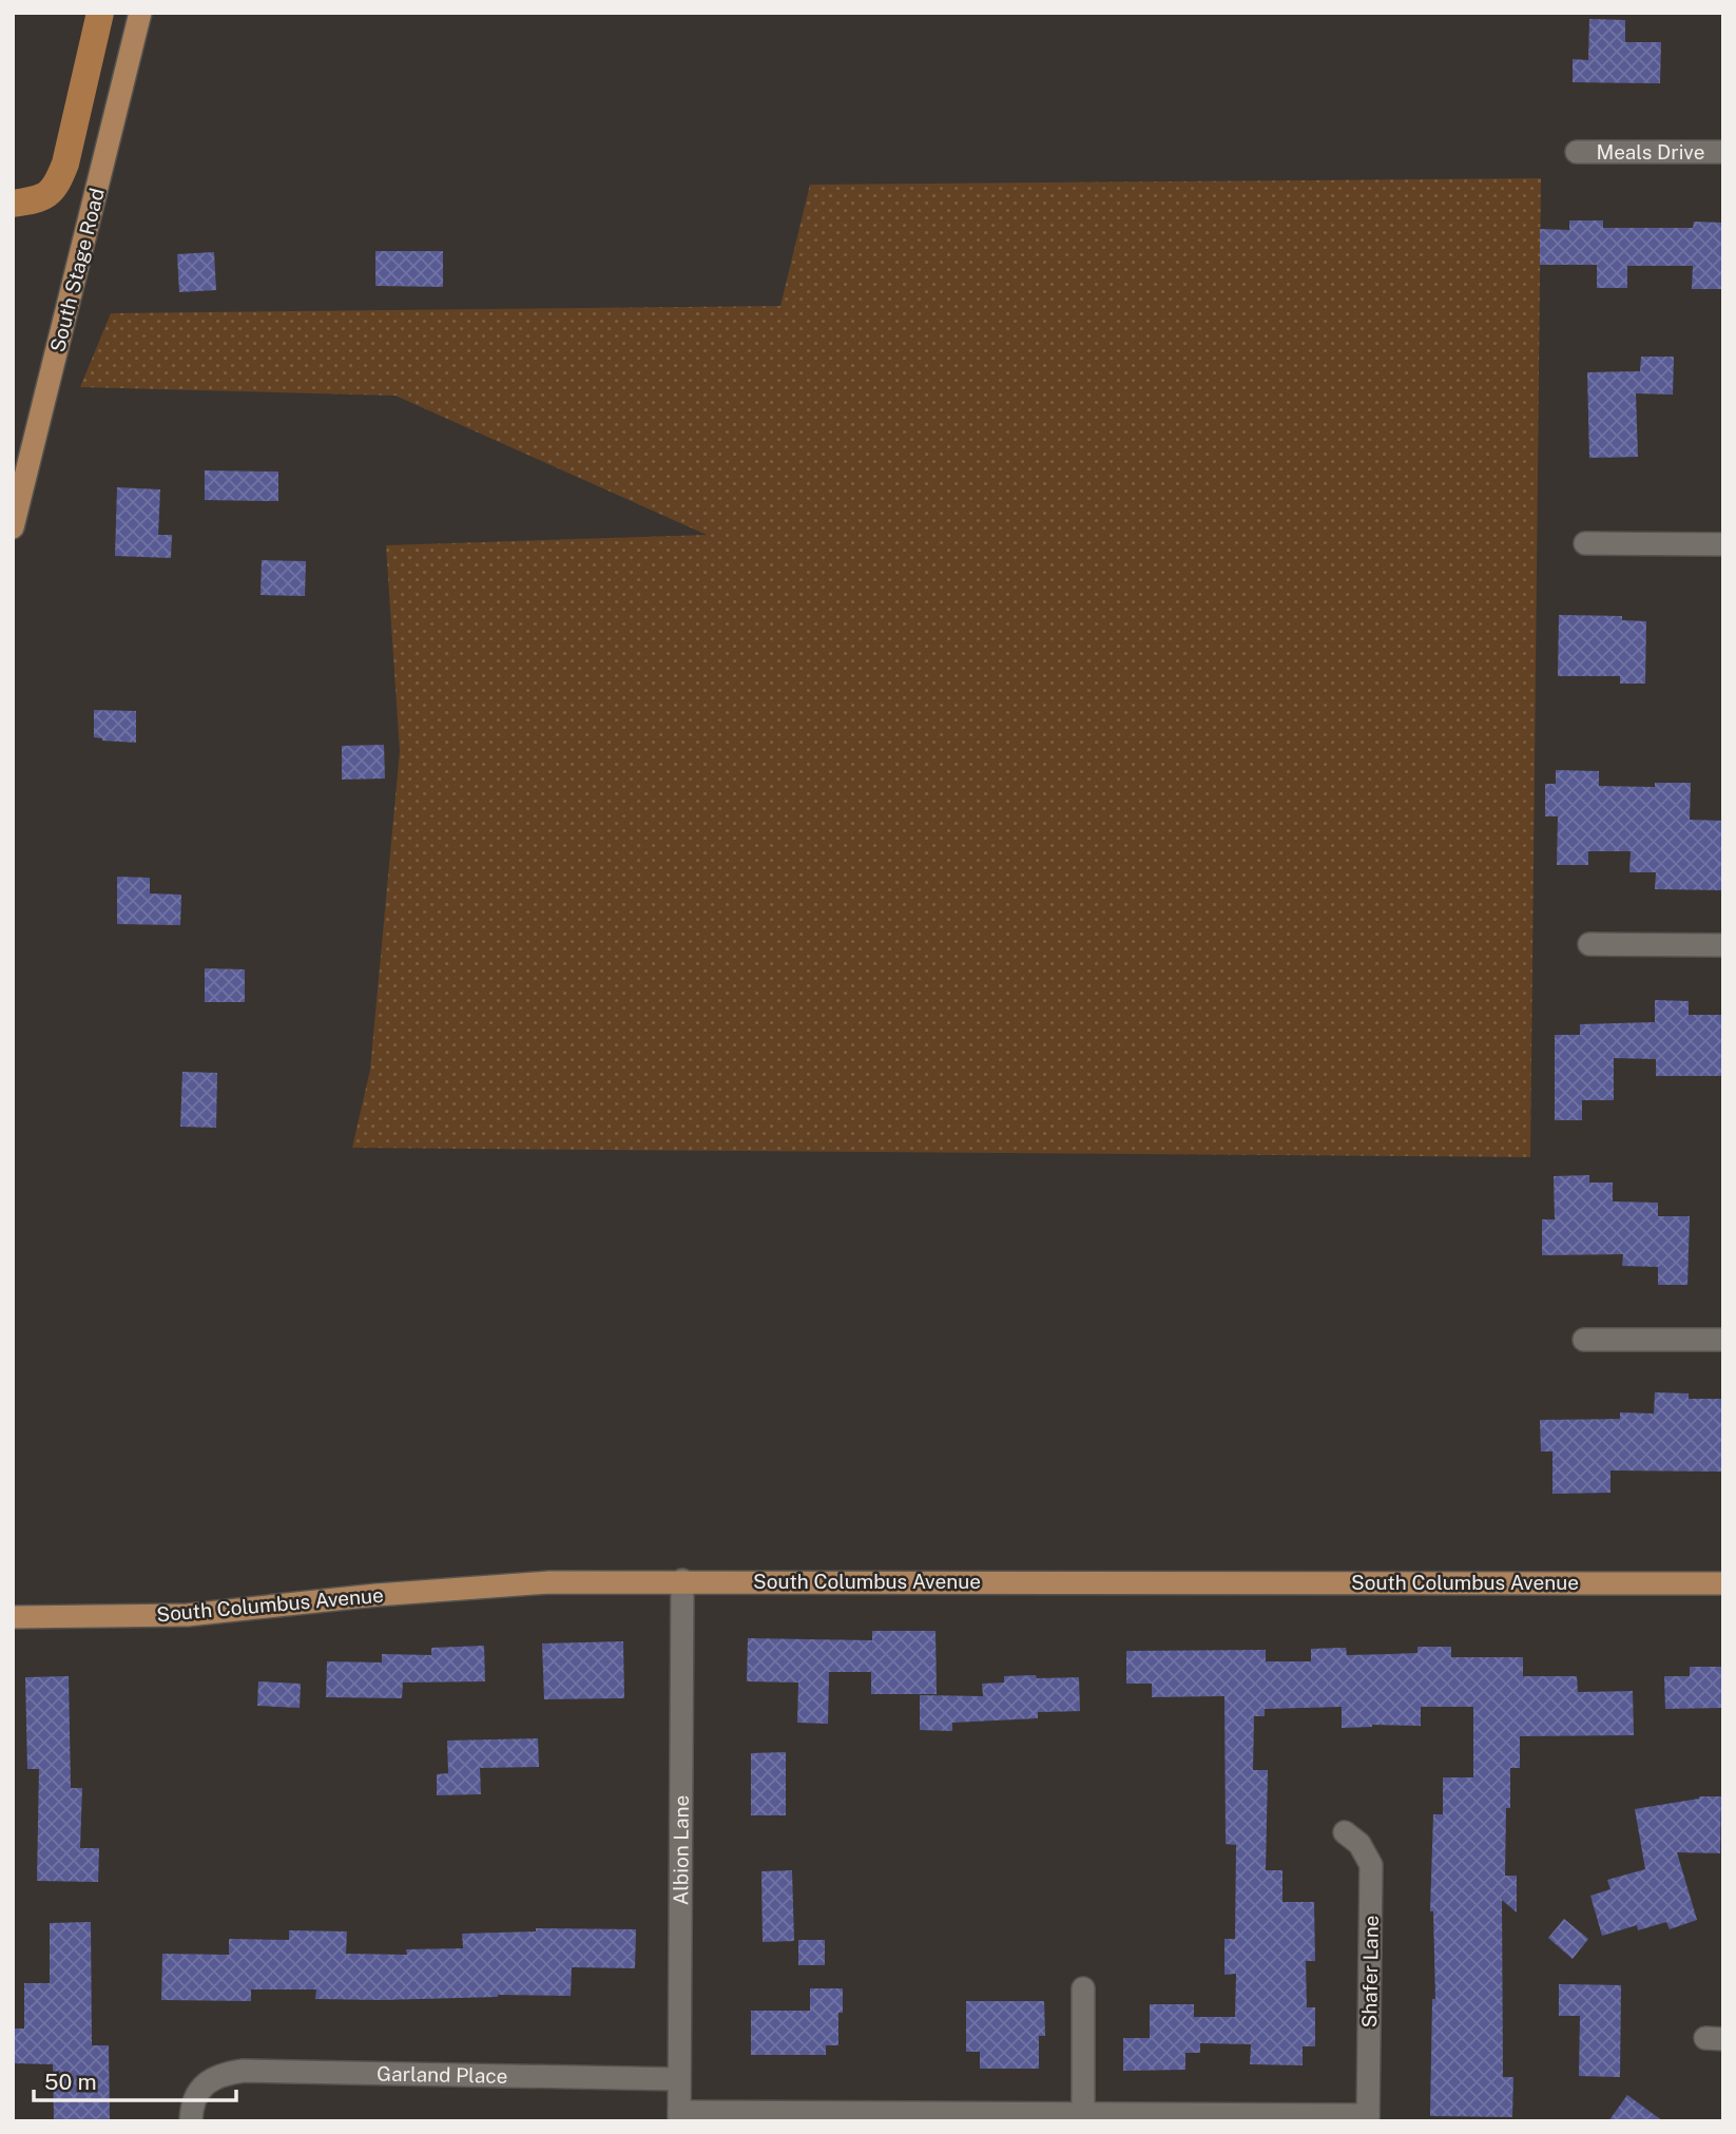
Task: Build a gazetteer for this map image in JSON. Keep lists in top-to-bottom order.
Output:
{
  "streets": {
    "main road": ["South Stage Road", "South Columbus Avenue"],
    "street": [
      "Meals Drive",
      "Albion Lane",
      "Shafer Lane",
      "Garland Place"
    ]
  },
  "crossings": [
    ["South Columbus Avenue", "Albion Lane"],
    ["Albion Lane", "Garland Place"]
  ],
  "scale_bar": "50 m"
}
